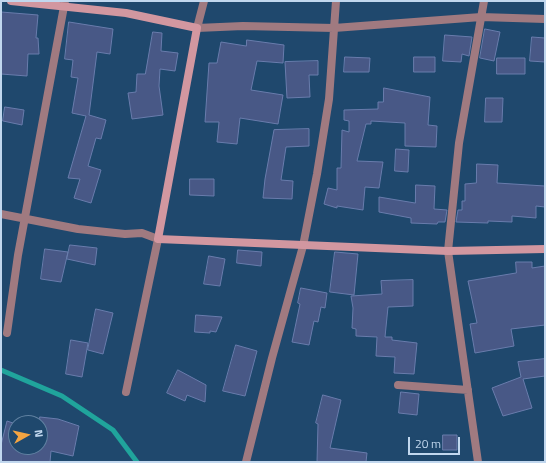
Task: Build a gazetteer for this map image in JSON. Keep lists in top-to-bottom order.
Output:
{
  "scale_bar": "20 m",
  "north": "right"
}
